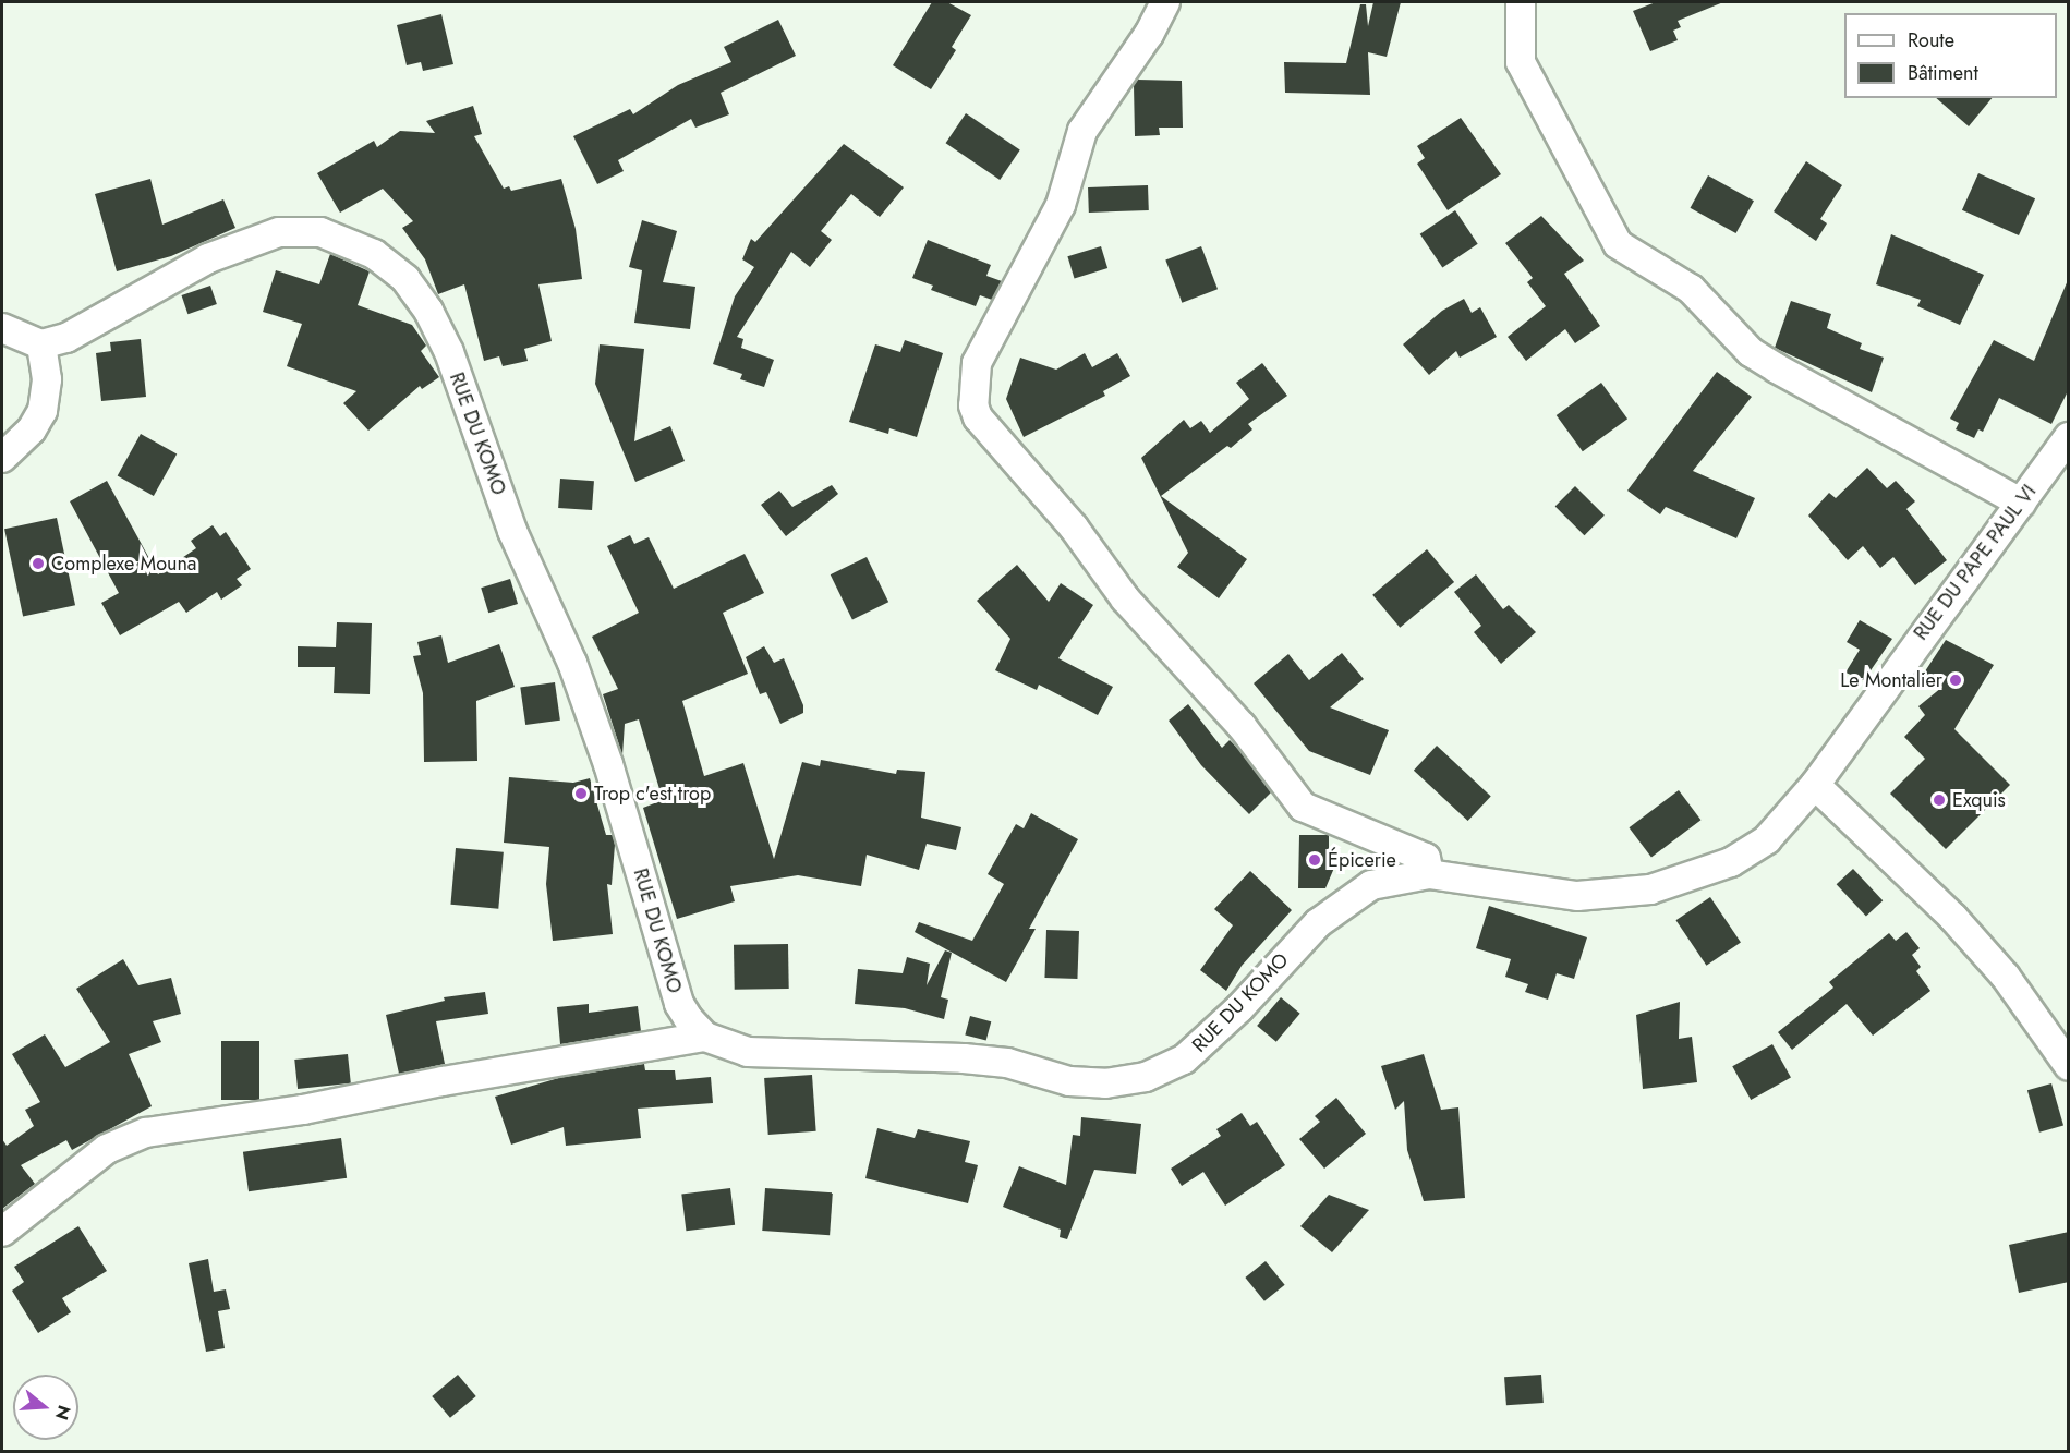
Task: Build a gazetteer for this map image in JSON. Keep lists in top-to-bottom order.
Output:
{
  "streets": {
    "street": ["RUE DU KOMO", "RUE DU PAPE PAUL VI"]
  },
  "crossings": [
    ["RUE DU KOMO", "RUE DU PAPE PAUL VI"]
  ],
  "places": [
    "Complexe Mouna",
    "Le Montalier",
    "Trop c'est trop",
    "Exquis",
    "Épicerie"
  ],
  "legend": ["Route", "Bâtiment"],
  "north": "right"
}
